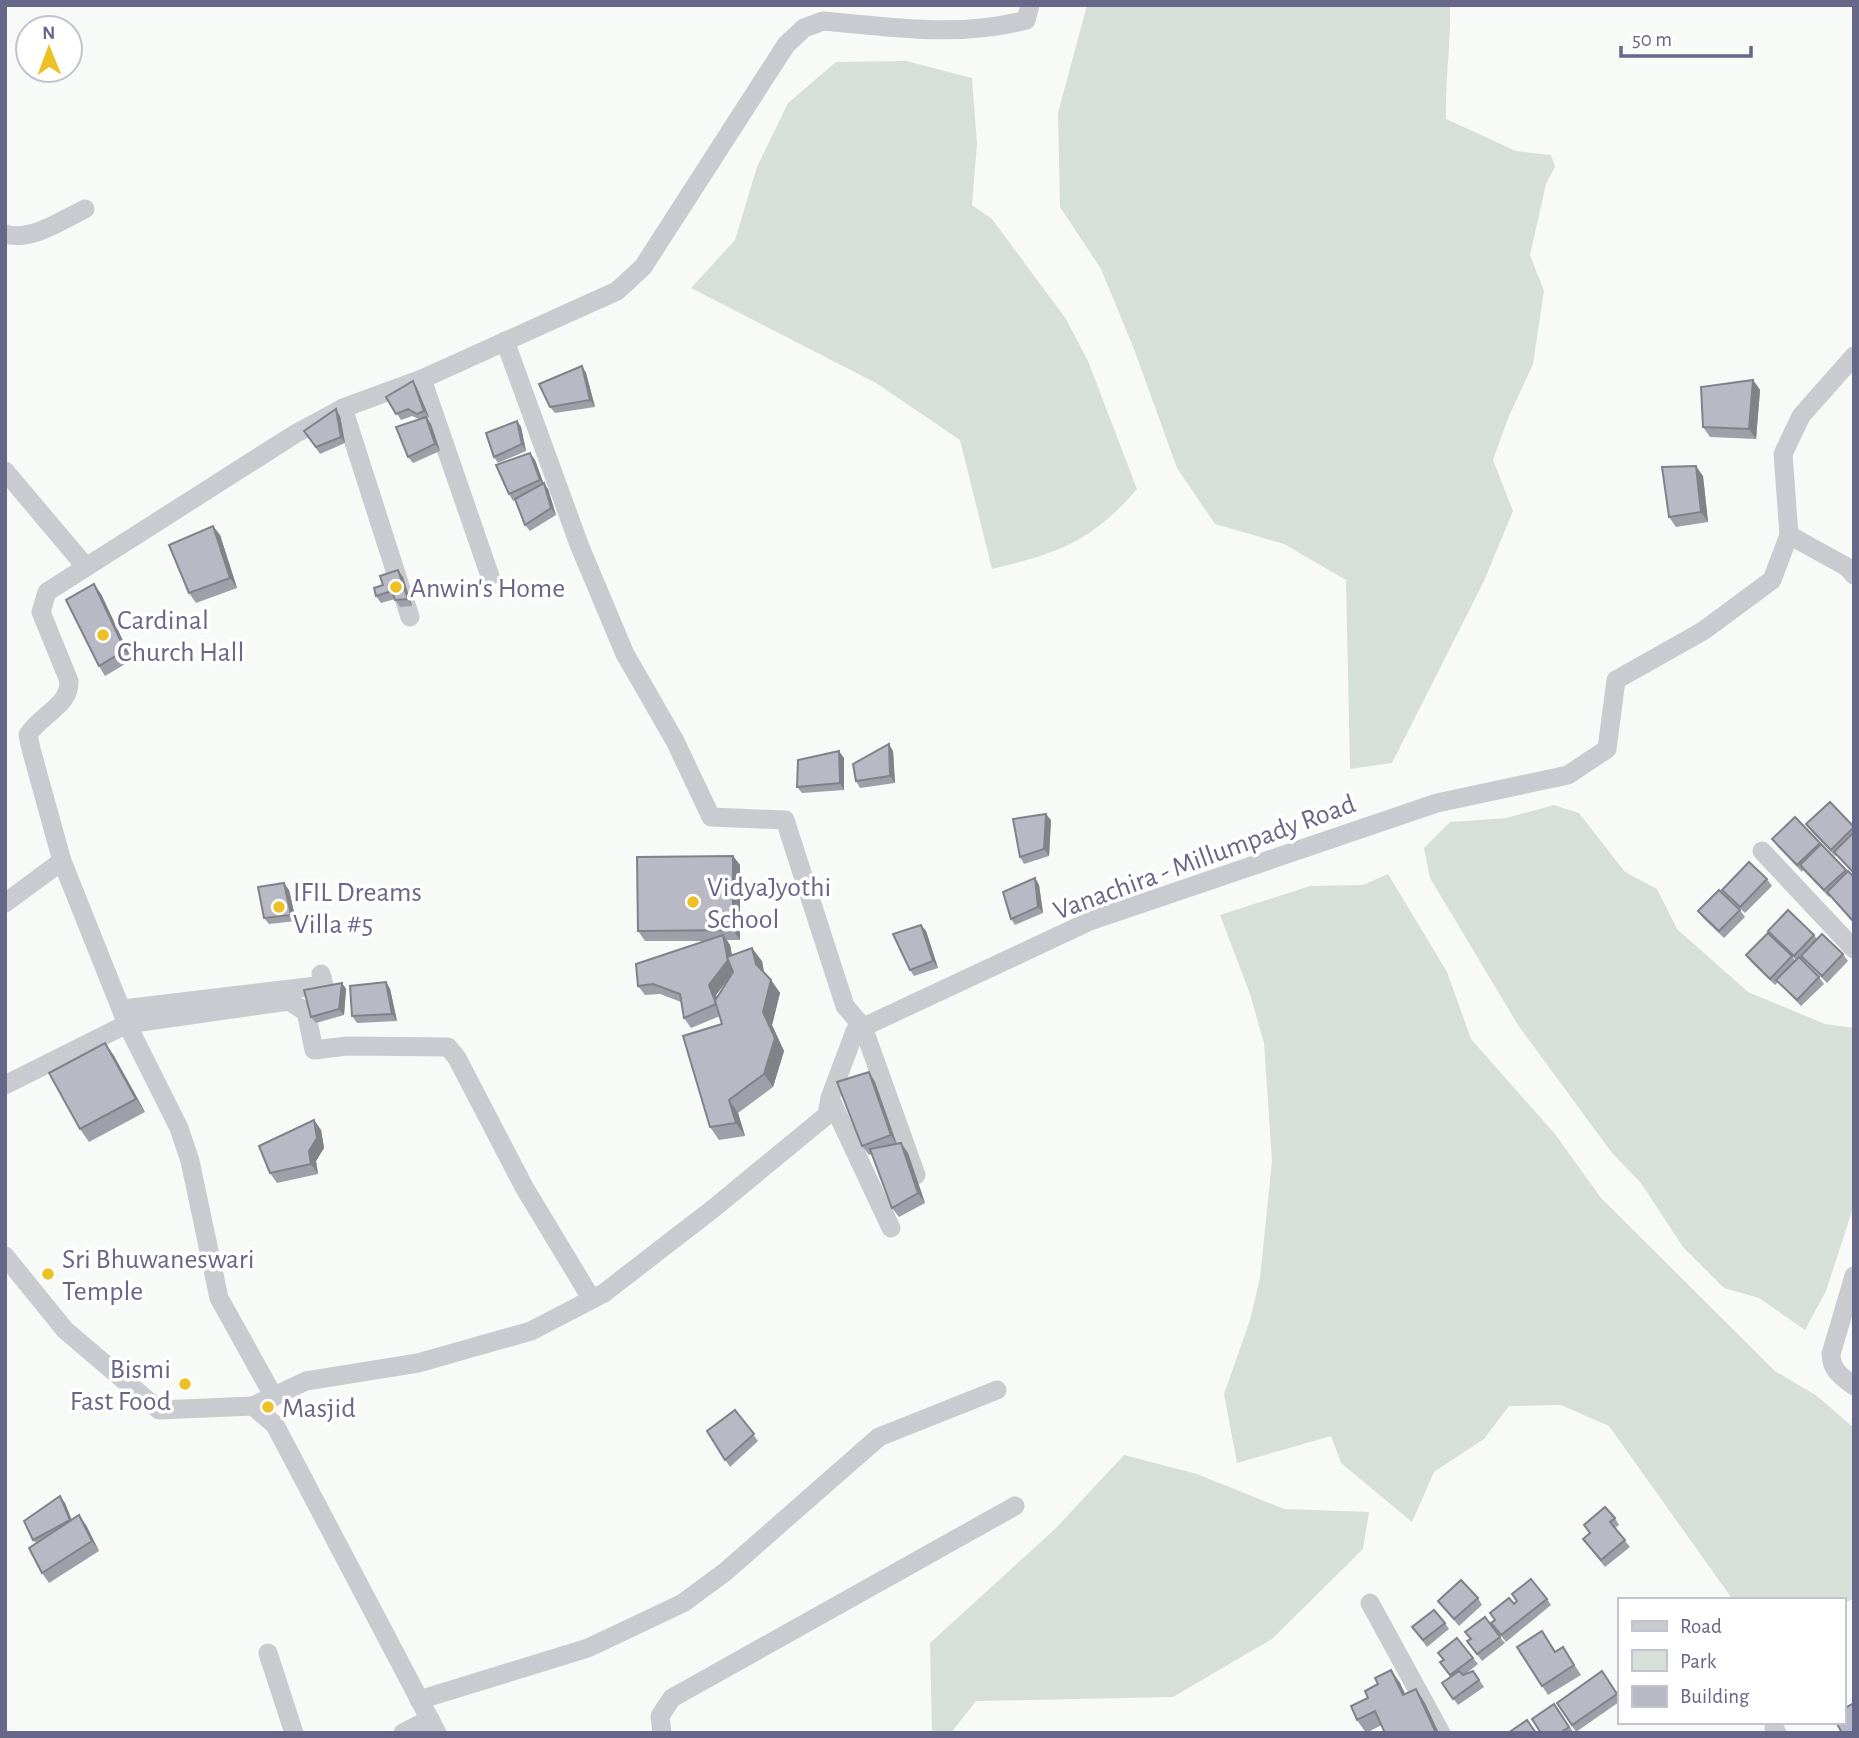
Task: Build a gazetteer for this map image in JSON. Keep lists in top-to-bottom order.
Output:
{
  "streets": {
    "street": ["Vanachira - Millumpady Road"]
  },
  "places": [
    "Anwin's Home",
    "Cardinal Church Hall",
    "VidyaJyothi School",
    "IFIL Dreams Villa #5",
    "Sri Bhuwaneswari Temple",
    "Bismi Fast Food",
    "Masjid"
  ],
  "legend": ["Road", "Park", "Building"],
  "scale_bar": "50 m",
  "north": "top"
}
